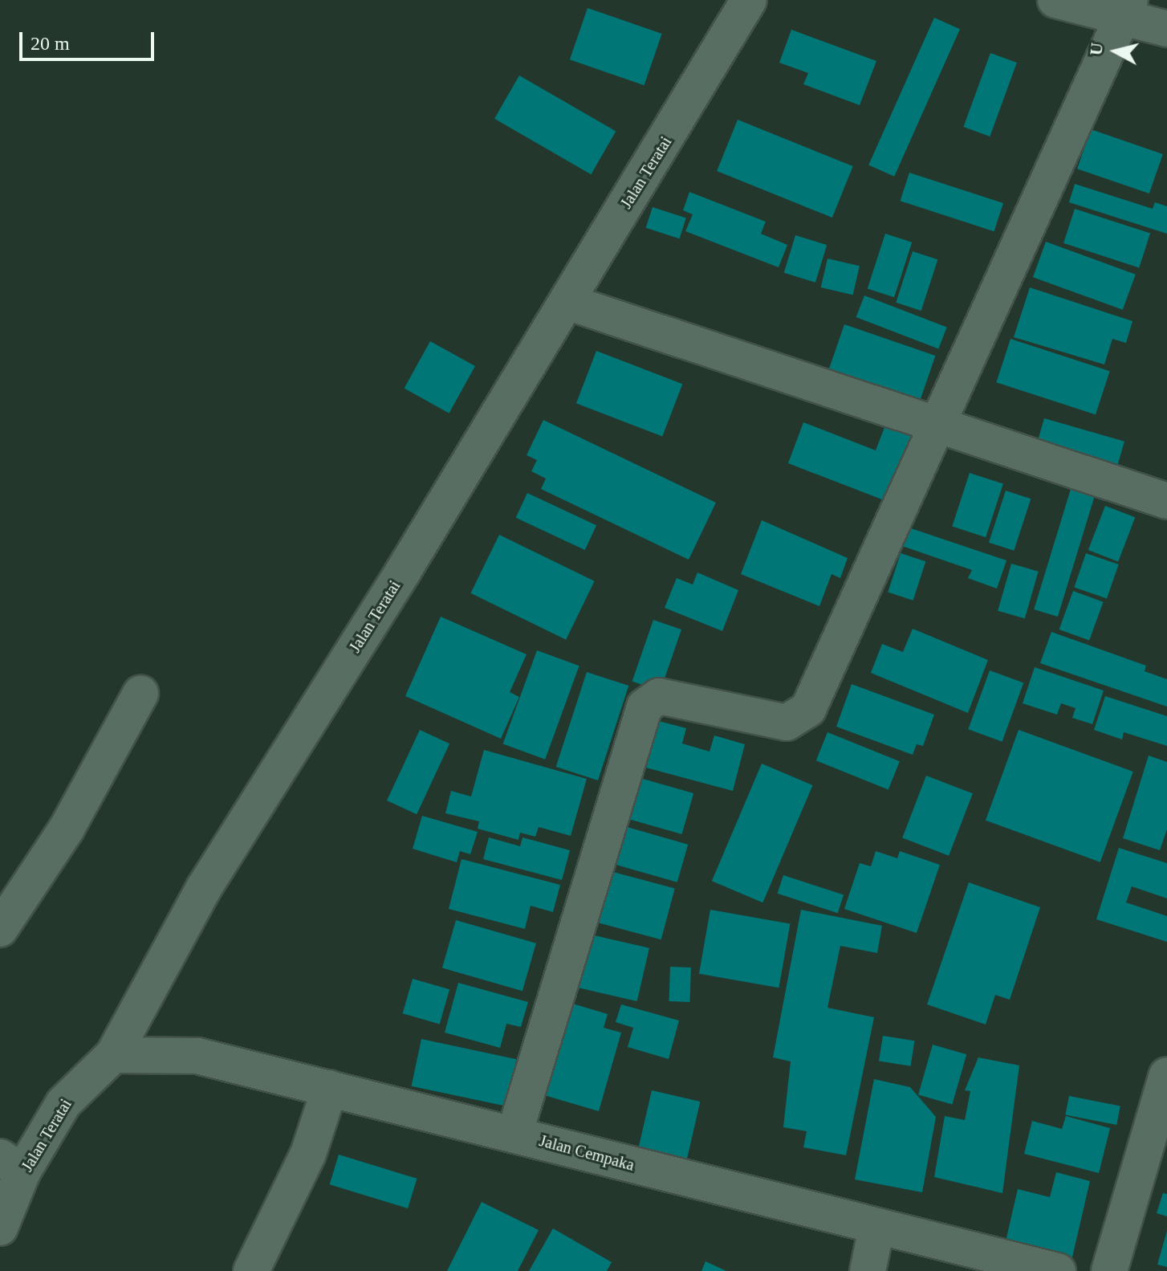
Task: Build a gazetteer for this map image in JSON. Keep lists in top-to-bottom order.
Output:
{
  "streets": {
    "street": ["Jalan Teratai", "Jalan Cempaka"]
  },
  "crossings": [
    ["Jalan Teratai", "Jalan Cempaka"]
  ],
  "scale_bar": "20 m",
  "north": "left"
}
